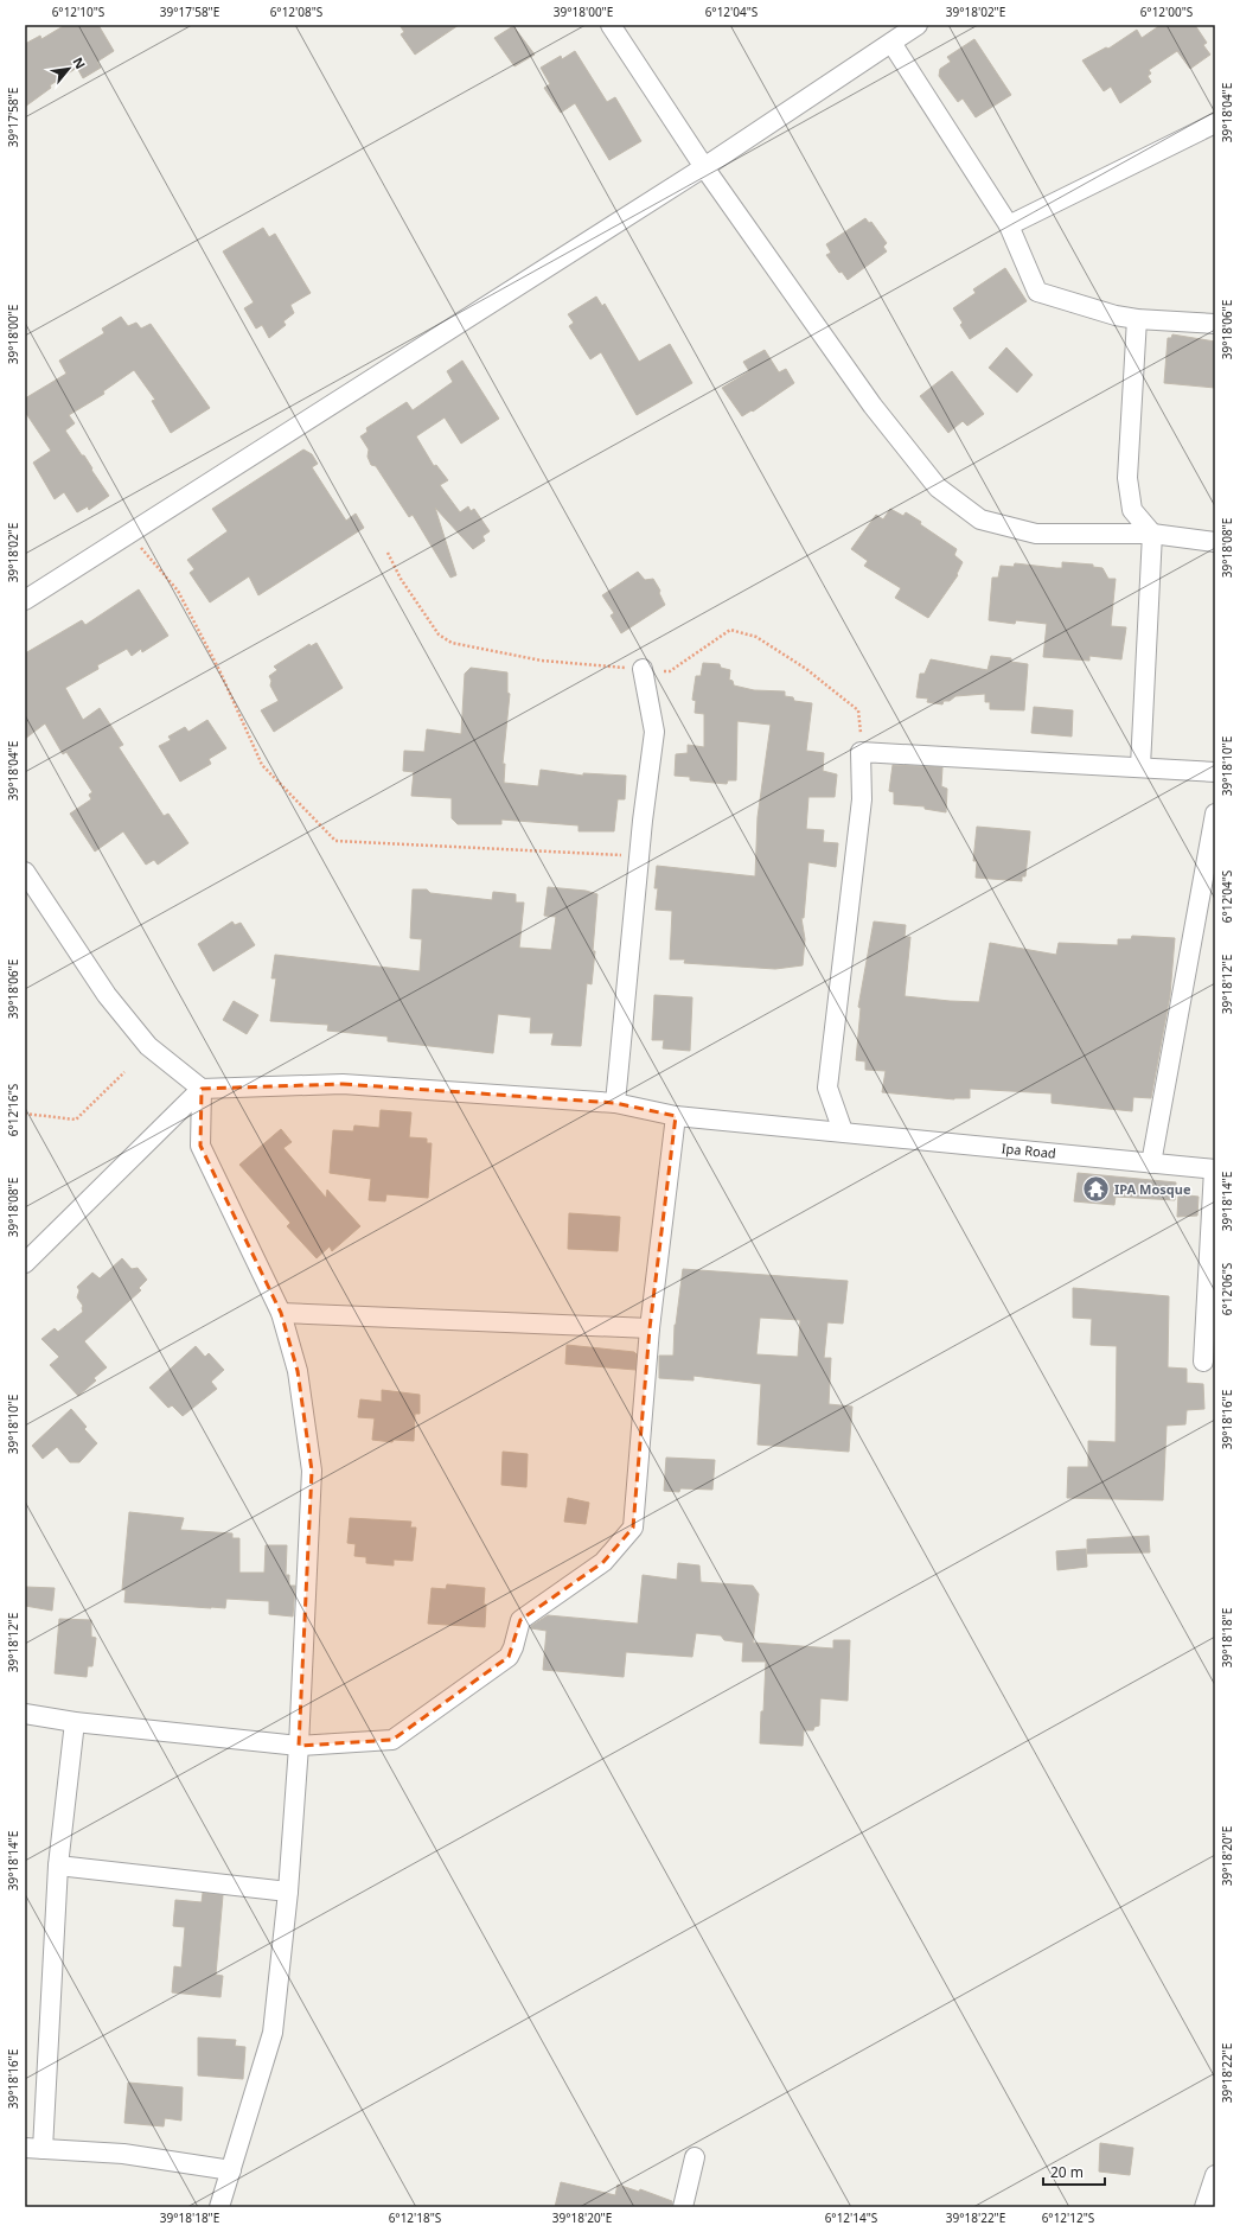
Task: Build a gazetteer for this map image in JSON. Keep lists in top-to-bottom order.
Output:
{
  "streets": {
    "street": ["Ipa Road"]
  },
  "places": {
    "temple": ["IPA Mosque"]
  },
  "scale_bar": "20 m",
  "north": "top right",
  "coordinates": [
    "6°12'10\"S",
    "39°17'58\"E",
    "6°12'08\"S",
    "39°18'00\"E",
    "6°12'04\"S",
    "39°18'02\"E",
    "6°12'00\"S",
    "39°18'04\"E",
    "39°18'06\"E",
    "39°18'08\"E",
    "39°18'10\"E",
    "39°18'12\"E",
    "6°12'16\"S",
    "39°18'14\"E",
    "6°12'06\"S",
    "39°18'16\"E",
    "39°18'18\"E",
    "39°18'20\"E",
    "39°18'22\"E",
    "6°12'18\"S",
    "6°12'14\"S",
    "6°12'12\"S"
  ]
}
